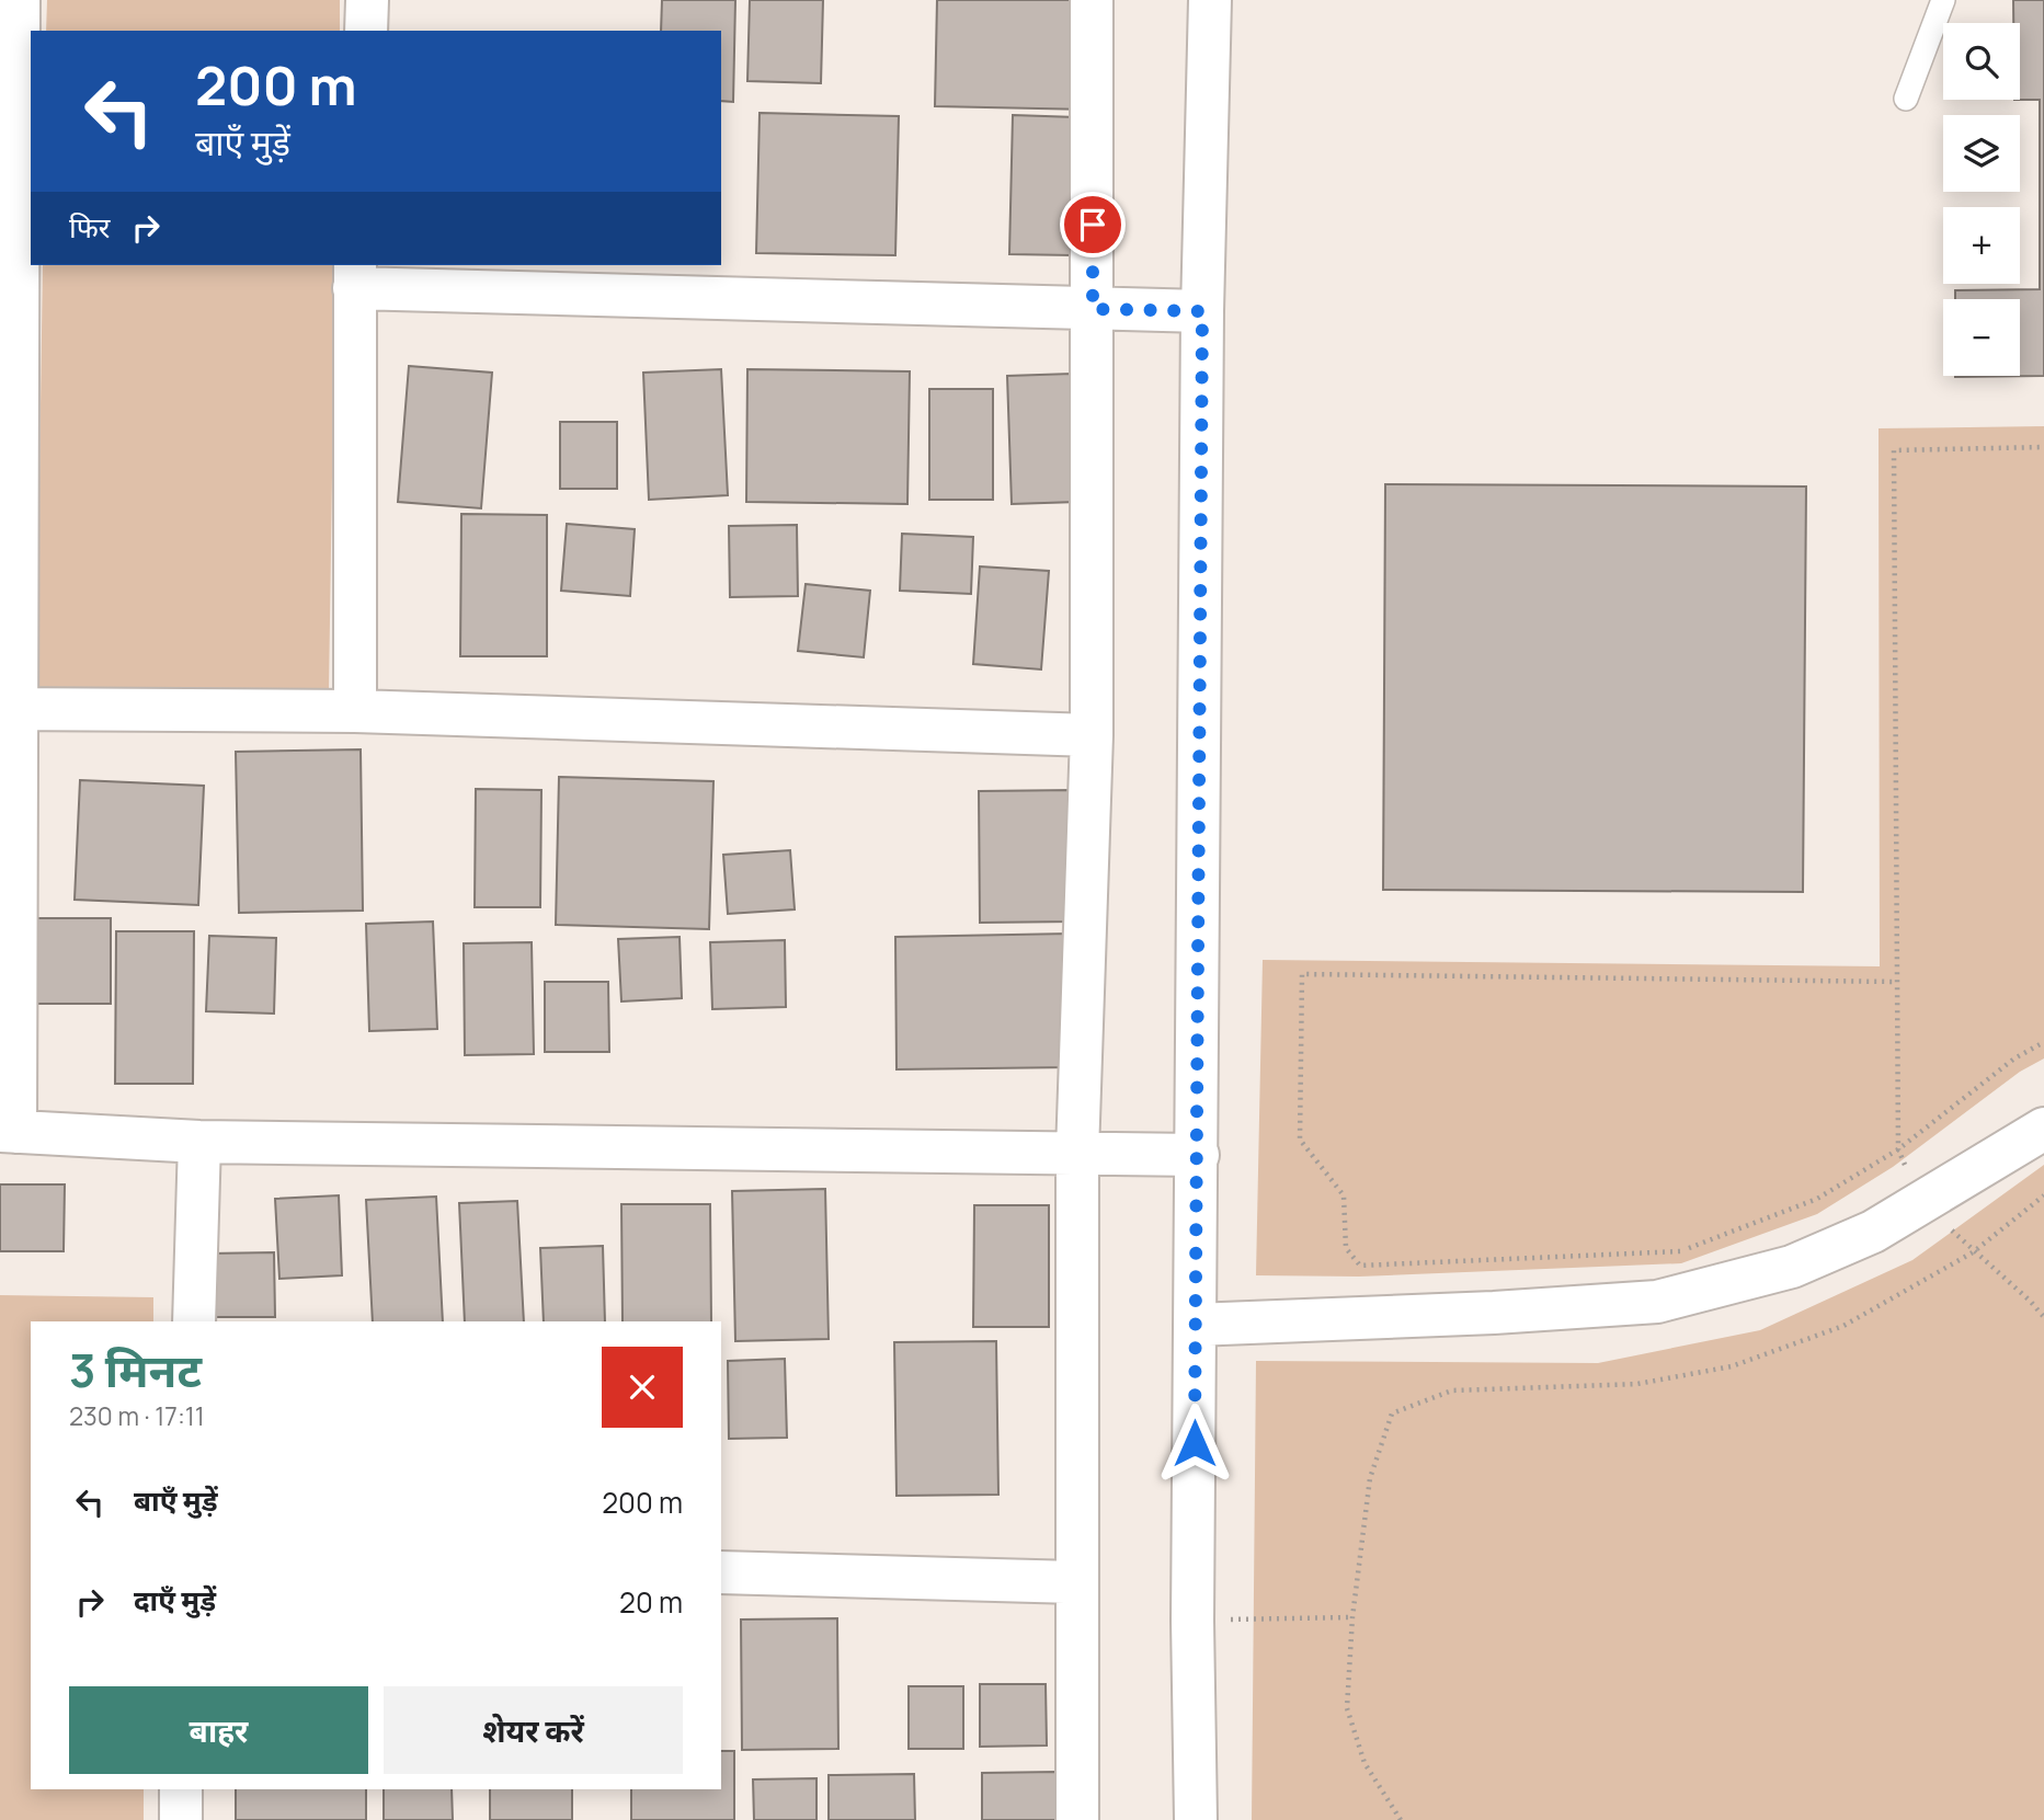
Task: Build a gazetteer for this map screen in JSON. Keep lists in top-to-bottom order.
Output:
{
  "page": {
    "map_buttons": ["+", "−"],
    "turn": ["200 m", "बाएँ मुड़ें"],
    "then": "फिर",
    "heading": ["3 मिनट", "230 m · 17:11"],
    "list": [
      {
        "name": "बाएँ मुड़ें",
        "value": "200 m"
      },
      {
        "name": "दाएँ मुड़ें",
        "value": "20 m"
      }
    ],
    "buttons": ["बाहर", "शेयर करें"]
  }
}
